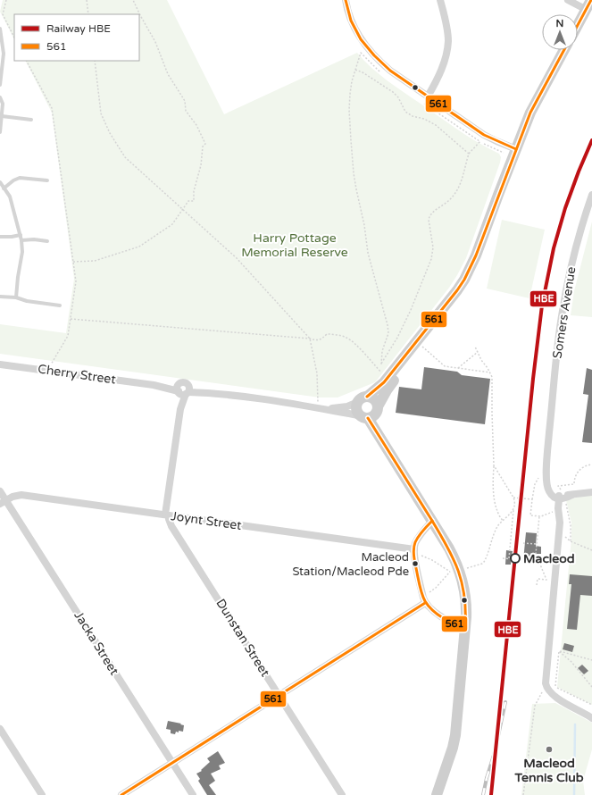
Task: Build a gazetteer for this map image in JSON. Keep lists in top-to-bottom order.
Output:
{
  "streets": {
    "street": [
      "Somers Avenue",
      "Cherry Street",
      "Joynt Street",
      "Dunstan Street",
      "Jacka Street"
    ]
  },
  "crossings": [
    ["Cherry Street", "Dunstan Street"],
    ["Joynt Street", "Dunstan Street"],
    ["Joynt Street", "Jacka Street"]
  ],
  "parks": ["Harry Pottage Memorial Reserve"],
  "places": ["Macleod", "Macleod Station/Macleod Pde", "Macleod Tennis Club"],
  "lines": ["transit line 561", "rail line HBE"],
  "legend": ["Railway HBE", "561"],
  "north": "top"
}
